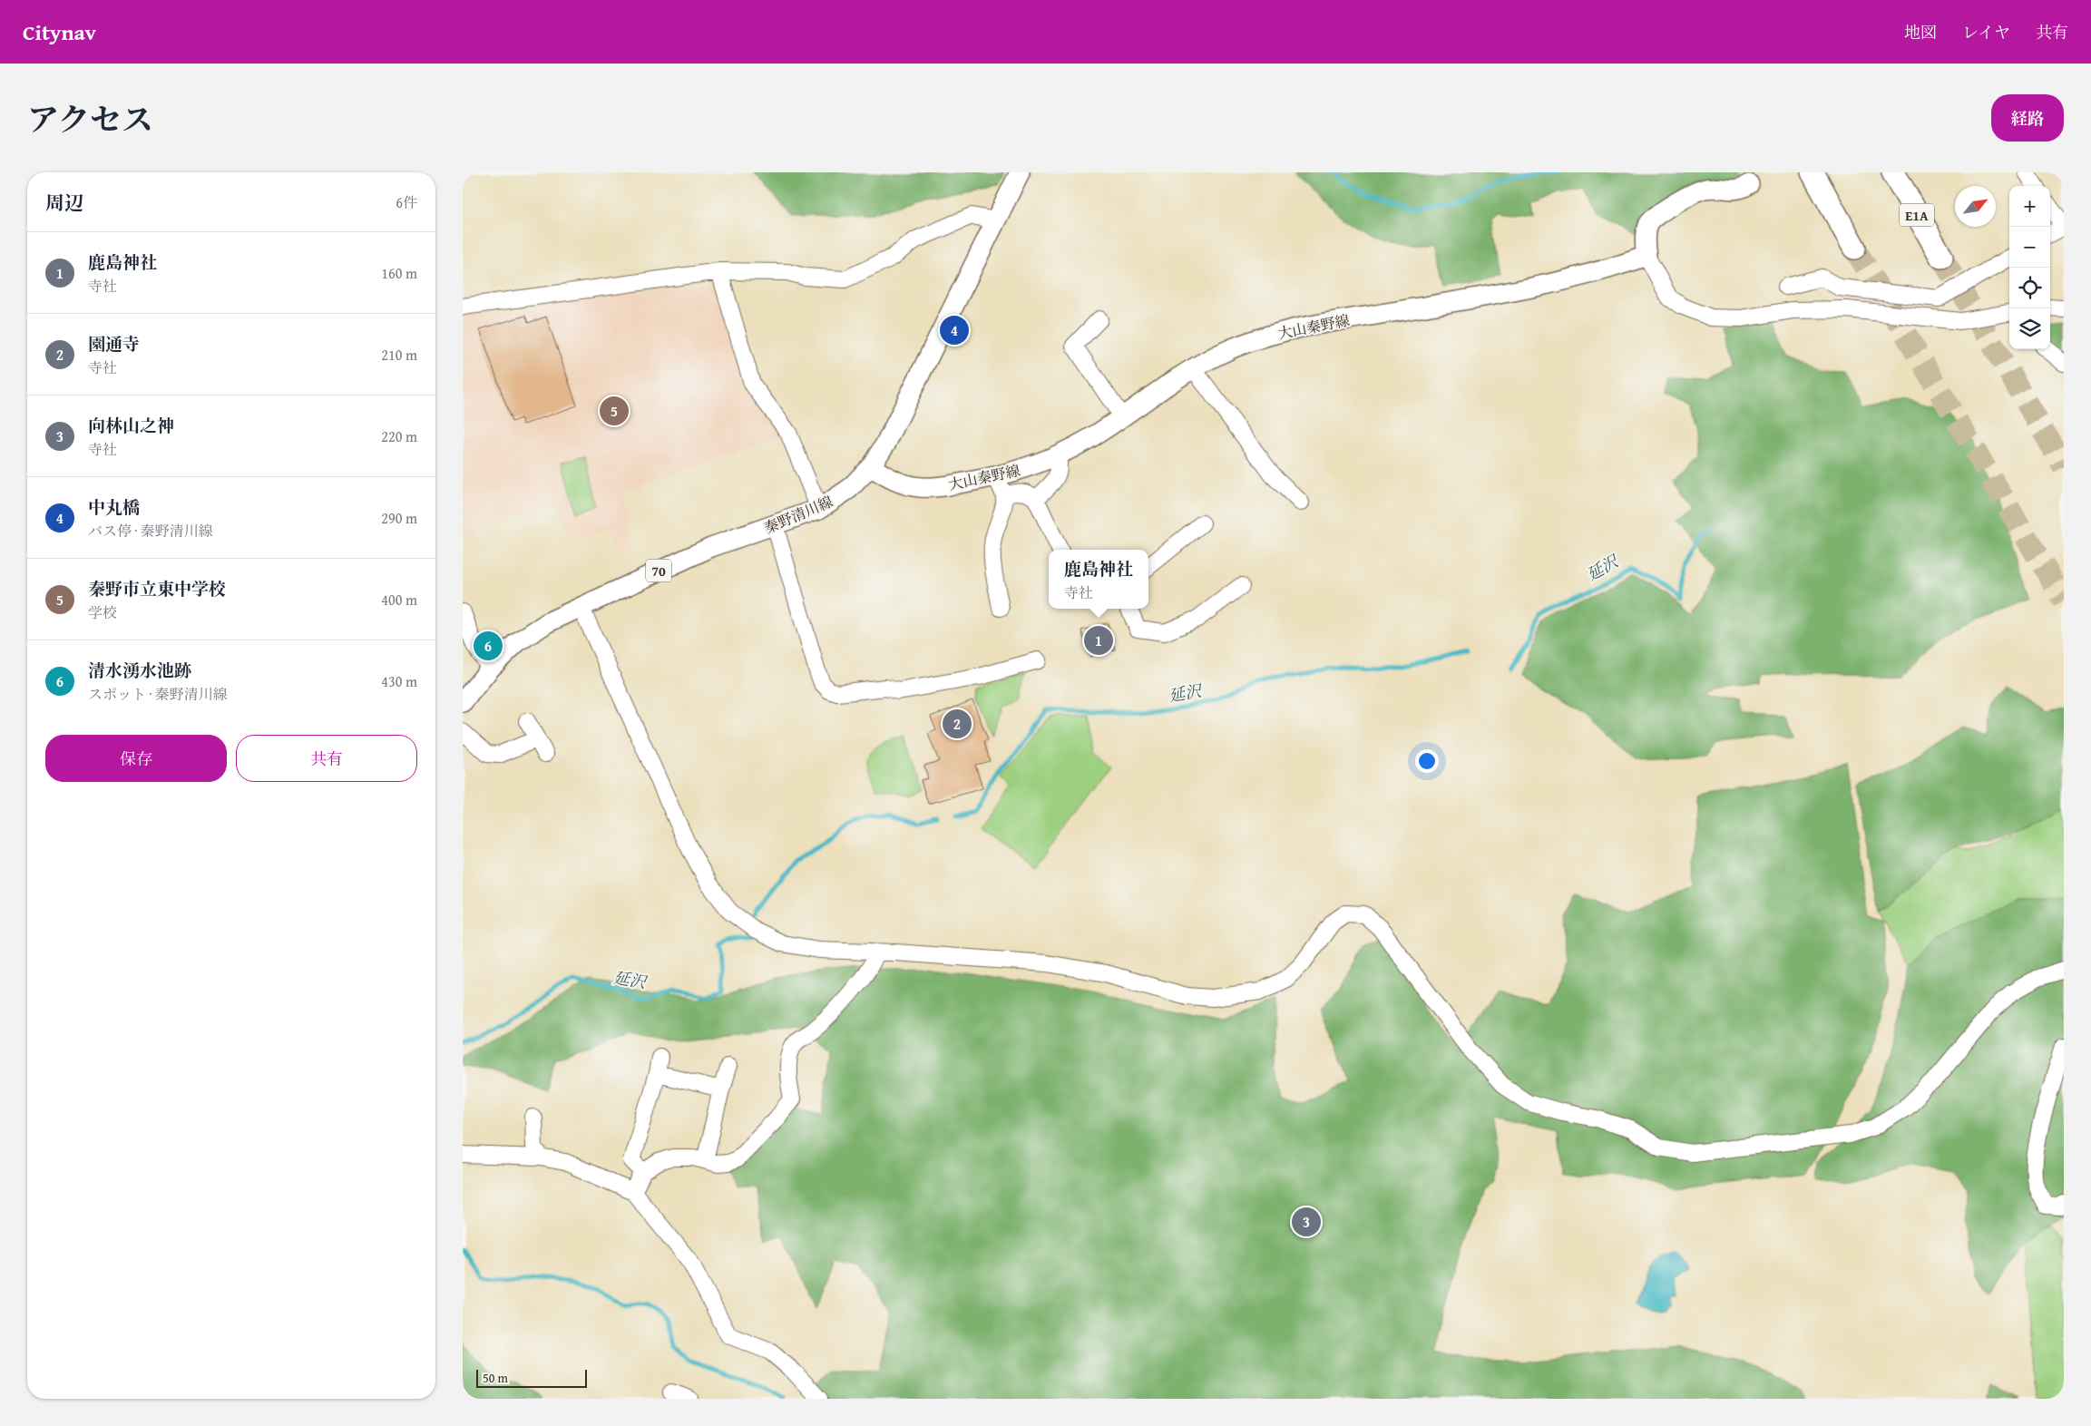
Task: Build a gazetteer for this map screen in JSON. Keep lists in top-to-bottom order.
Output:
{
  "streets": {
    "highway": ["E1A"],
    "main road": ["大山秦野線", "秦野清川線", "70"]
  },
  "crossings": [
    ["大山秦野線", "秦野清川線"]
  ],
  "water": ["延沢"],
  "scale_bar": "50 m",
  "north": "top right",
  "page": {
    "header": "Citynav",
    "nav": ["地図", "レイヤ", "共有"],
    "title": "アクセス",
    "buttons": [
      "経路",
      ["保存", "共有"]
    ],
    "heading": ["周辺", "6件"],
    "map_buttons": ["+", "−"],
    "list": [
      {
        "mark": "1",
        "name": "鹿島神社",
        "note": "寺社",
        "value": "160 m"
      },
      {
        "mark": "2",
        "name": "園通寺",
        "note": "寺社",
        "value": "210 m"
      },
      {
        "mark": "3",
        "name": "向林山之神",
        "note": "寺社",
        "value": "220 m"
      },
      {
        "mark": "4",
        "name": "中丸橋",
        "note": "バス停 · 秦野清川線",
        "value": "290 m"
      },
      {
        "mark": "5",
        "name": "秦野市立東中学校",
        "note": "学校",
        "value": "400 m"
      },
      {
        "mark": "6",
        "name": "清水湧水池跡",
        "note": "スポット · 秦野清川線",
        "value": "430 m"
      }
    ],
    "pins": [
      "4",
      "5",
      "1",
      "6",
      "2",
      "3"
    ],
    "popup": ["鹿島神社", "寺社"],
    "scale": "50 m"
  }
}
